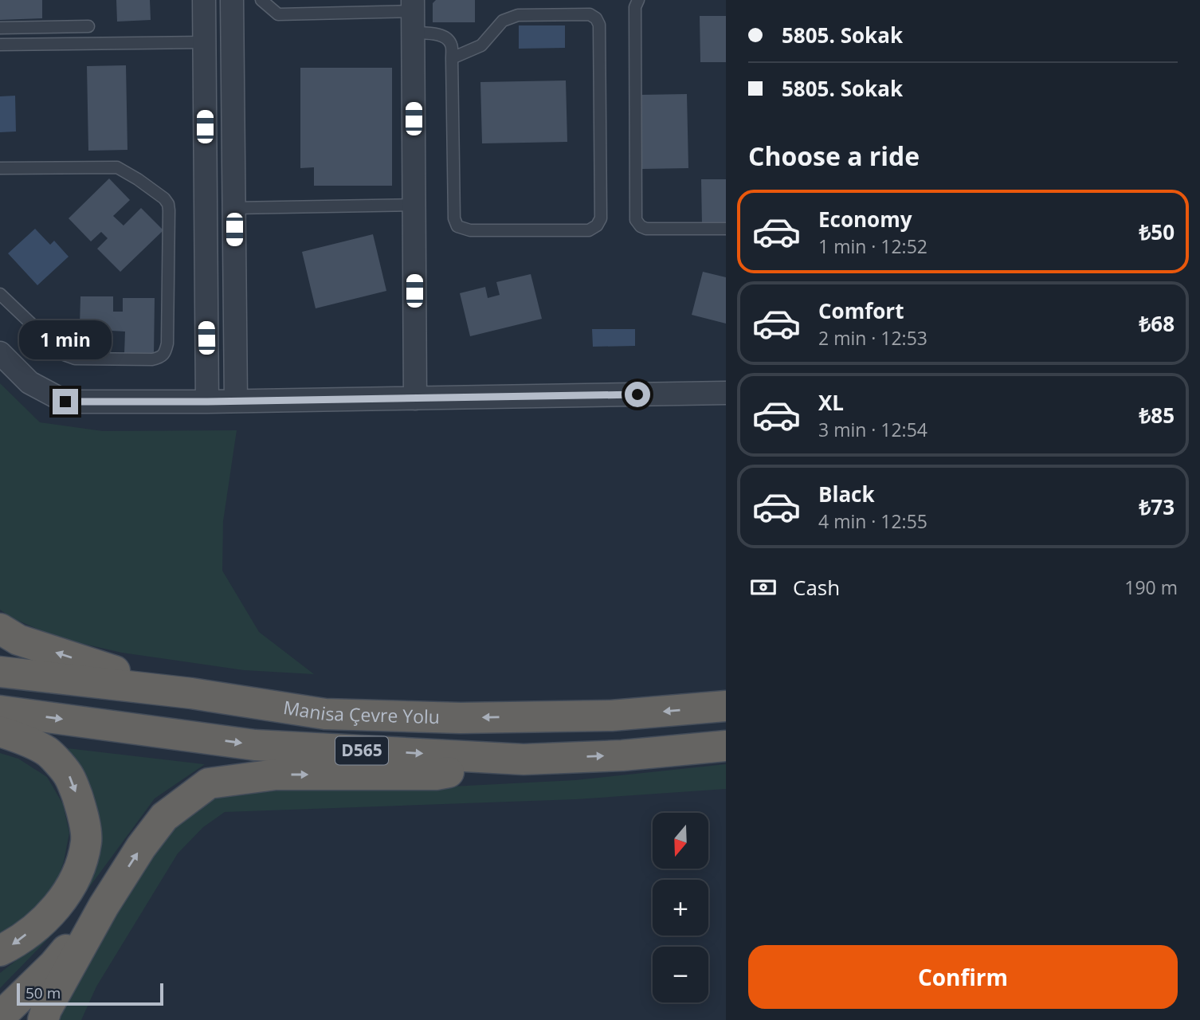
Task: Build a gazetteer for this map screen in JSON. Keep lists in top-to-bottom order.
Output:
{
  "streets": {
    "highway": ["Manisa Çevre Yolu", "D565"]
  },
  "scale_bar": "50 m",
  "north": "bottom",
  "page": {
    "banner": ["5805. Sokak", "5805. Sokak"],
    "heading": "Choose a ride",
    "list": [
      {
        "name": "Economy",
        "note": "1 min · 12:52",
        "value": "₺50"
      },
      {
        "name": "Comfort",
        "note": "2 min · 12:53",
        "value": "₺68"
      },
      {
        "name": "XL",
        "note": "3 min · 12:54",
        "value": "₺85"
      },
      {
        "name": "Black",
        "note": "4 min · 12:55",
        "value": "₺73"
      }
    ],
    "bubble": "1 min",
    "pay": ["Cash", "190 m"],
    "map_buttons": ["+", "−"],
    "buttons": "Confirm",
    "scale": "50 m"
  }
}
